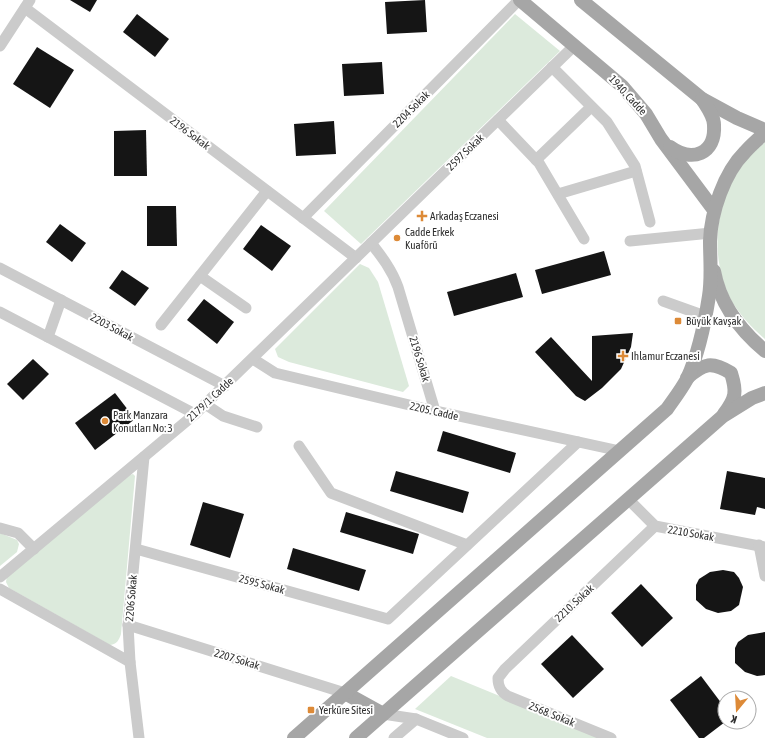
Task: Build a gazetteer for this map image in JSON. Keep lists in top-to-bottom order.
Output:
{
  "streets": {
    "main road": ["1940. Cadde"],
    "street": [
      "2204 Sokak",
      "2196 Sokak",
      "2597 Sokak",
      "2203 Sokak",
      "2179/1. Cadde",
      "2205. Cadde",
      "2210 Sokak",
      "2595 Sokak",
      "2206 Sokak",
      "2210. Sokak",
      "2207 Sokak",
      "2568. Sokak"
    ]
  },
  "crossings": [
    ["1940. Cadde", "2204 Sokak"],
    ["1940. Cadde", "2597 Sokak"],
    ["2204 Sokak", "2196 Sokak"],
    ["2196 Sokak", "2597 Sokak"],
    ["2196 Sokak", "2179/1. Cadde"],
    ["2196 Sokak", "2205. Cadde"],
    ["2597 Sokak", "2179/1. Cadde"],
    ["2203 Sokak", "2179/1. Cadde"],
    ["2179/1. Cadde", "2205. Cadde"],
    ["2179/1. Cadde", "2206 Sokak"],
    ["2210 Sokak", "2210. Sokak"],
    ["2595 Sokak", "2206 Sokak"],
    ["2206 Sokak", "2207 Sokak"],
    ["2210. Sokak", "2568. Sokak"]
  ],
  "places": {
    "health": ["Arkadaş Eczanesi", "Ihlamur Eczanesi"],
    "other": ["Cadde Erkek Kuaförü", "Park Manzara Konutları No: 3"],
    "transit": ["Büyük Kavşak", "Yerküre Sitesi"]
  },
  "north": "bottom"
}
